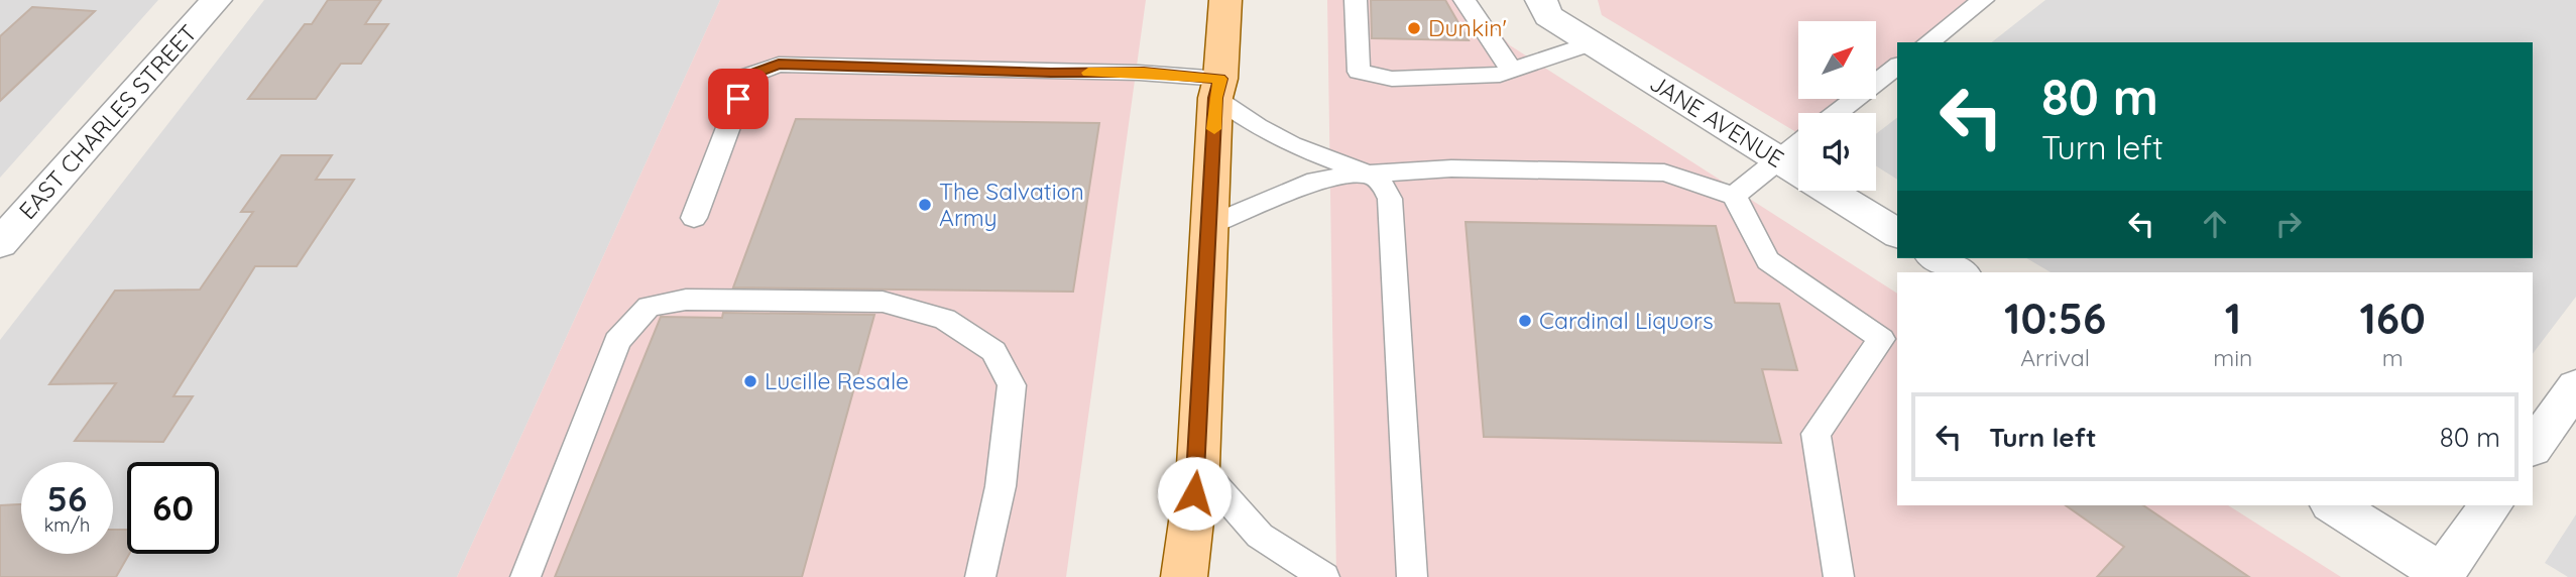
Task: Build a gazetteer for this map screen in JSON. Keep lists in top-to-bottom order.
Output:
{
  "streets": {
    "street": ["JANE AVENUE", "EAST CHARLES STREET"]
  },
  "places": [
    "Dunkin'",
    "The Salvation Army",
    "Cardinal Liquors",
    "Lucille Resale"
  ],
  "north": "top right",
  "page": {
    "turn": ["80 m", "Turn left"],
    "eta": [
      "10:56",
      "Arrival",
      "1",
      "min",
      "160",
      "m"
    ],
    "list": [
      {
        "name": "Turn left",
        "value": "80 m"
      }
    ],
    "speed": "56 km/h",
    "limit": "60"
  }
}
